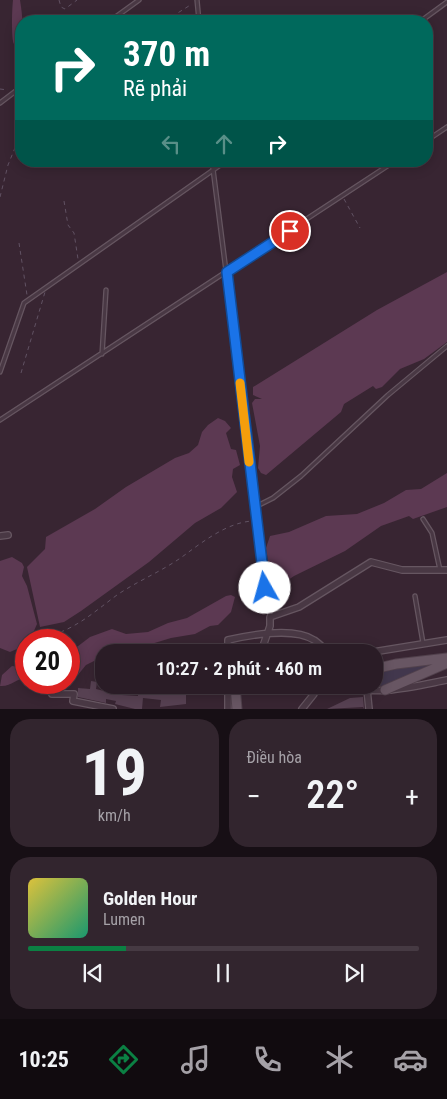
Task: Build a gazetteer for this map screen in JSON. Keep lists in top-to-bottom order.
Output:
{
  "page": {
    "turn": ["370 m", "Rẽ phải"],
    "limit": "20",
    "trip": "10:27 · 2 phút · 460 m",
    "tile": [
      ["19", "km/h"],
      "Điều hòa"
    ],
    "heat": ["−", "22°", "+"],
    "song": ["Golden Hour", "Lumen"],
    "tabs": "10:25"
  }
}
